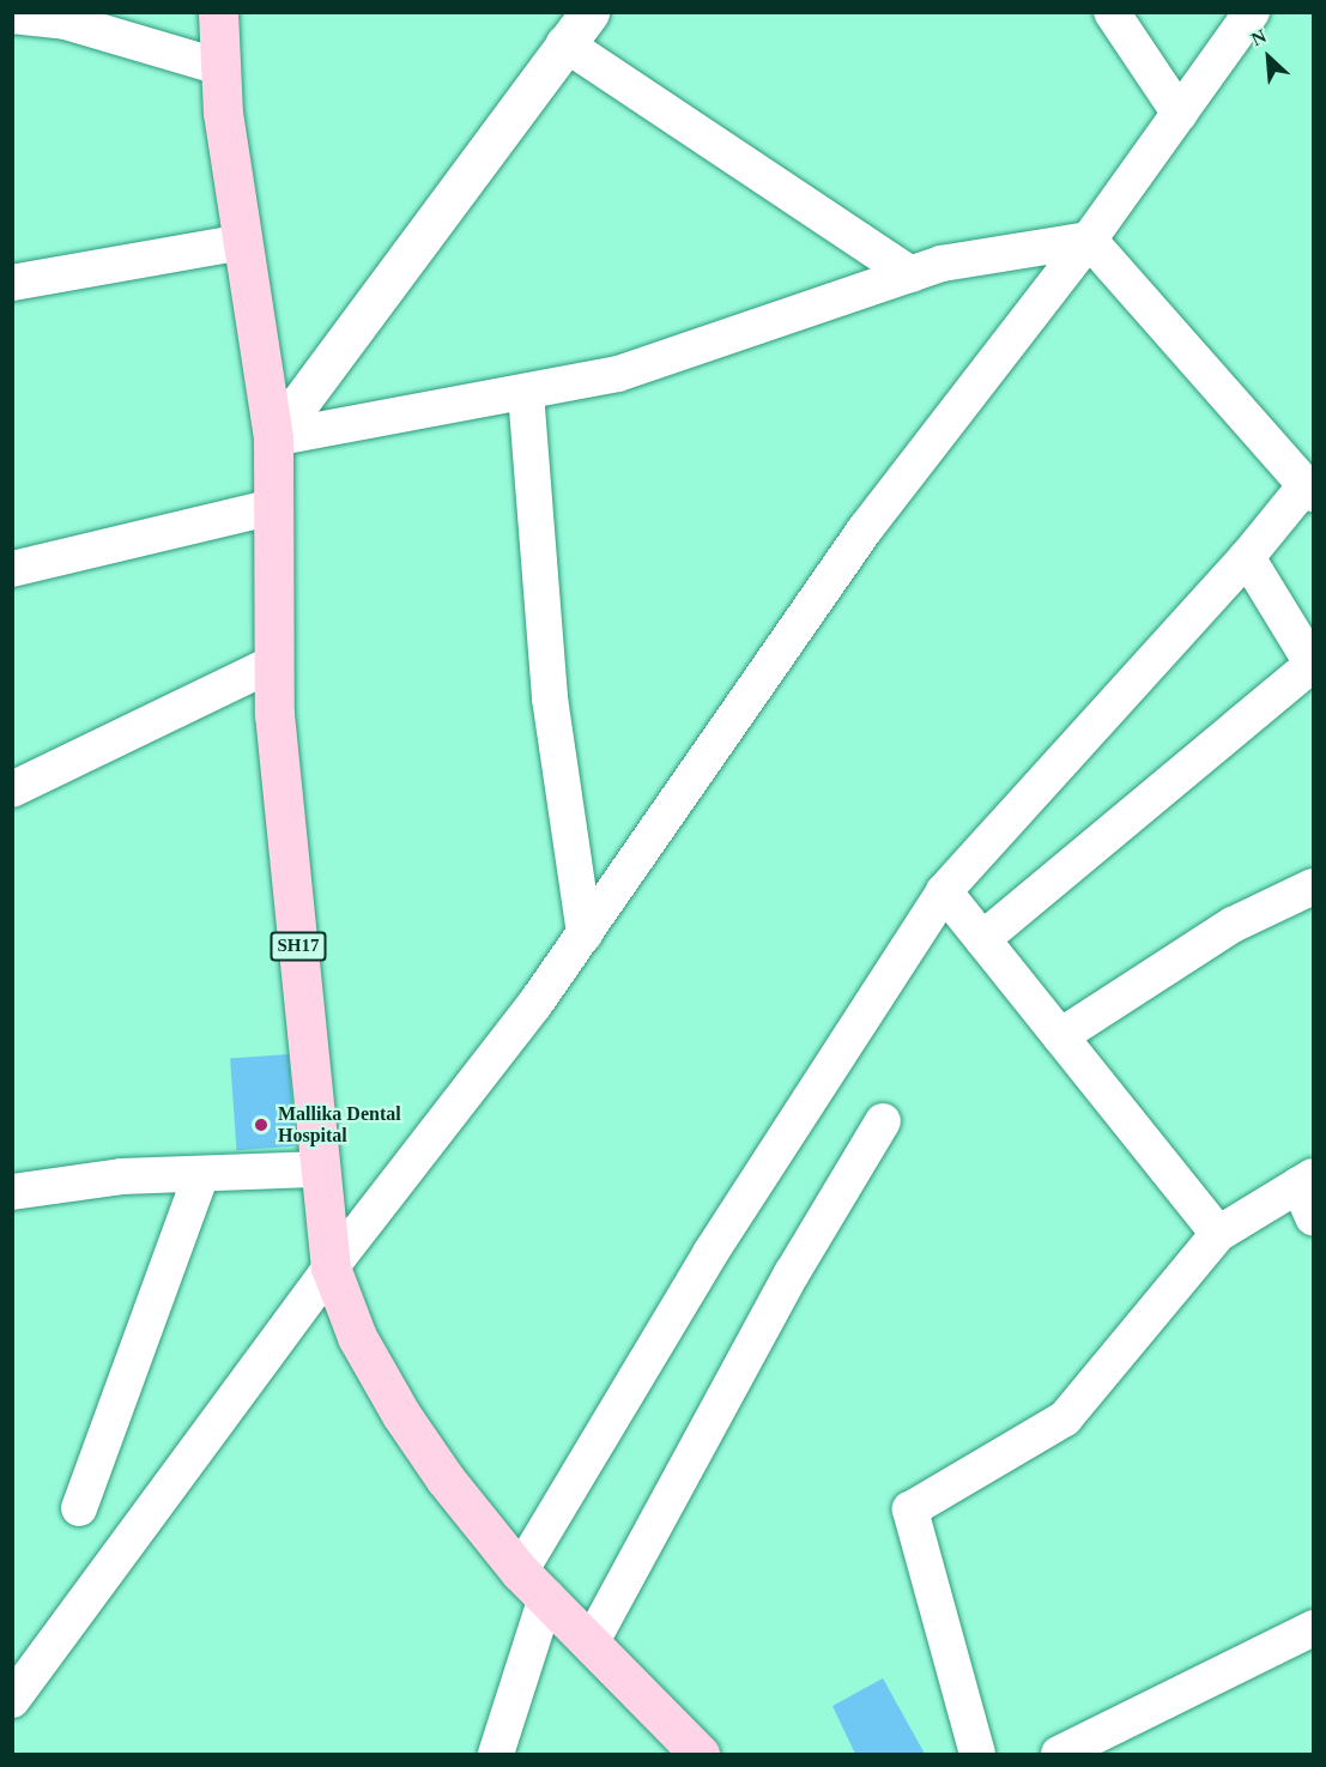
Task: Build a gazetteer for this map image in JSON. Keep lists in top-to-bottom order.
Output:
{
  "streets": {
    "main road": ["SH17"]
  },
  "places": ["Mallika Dental Hospital"],
  "north": "top left"
}
